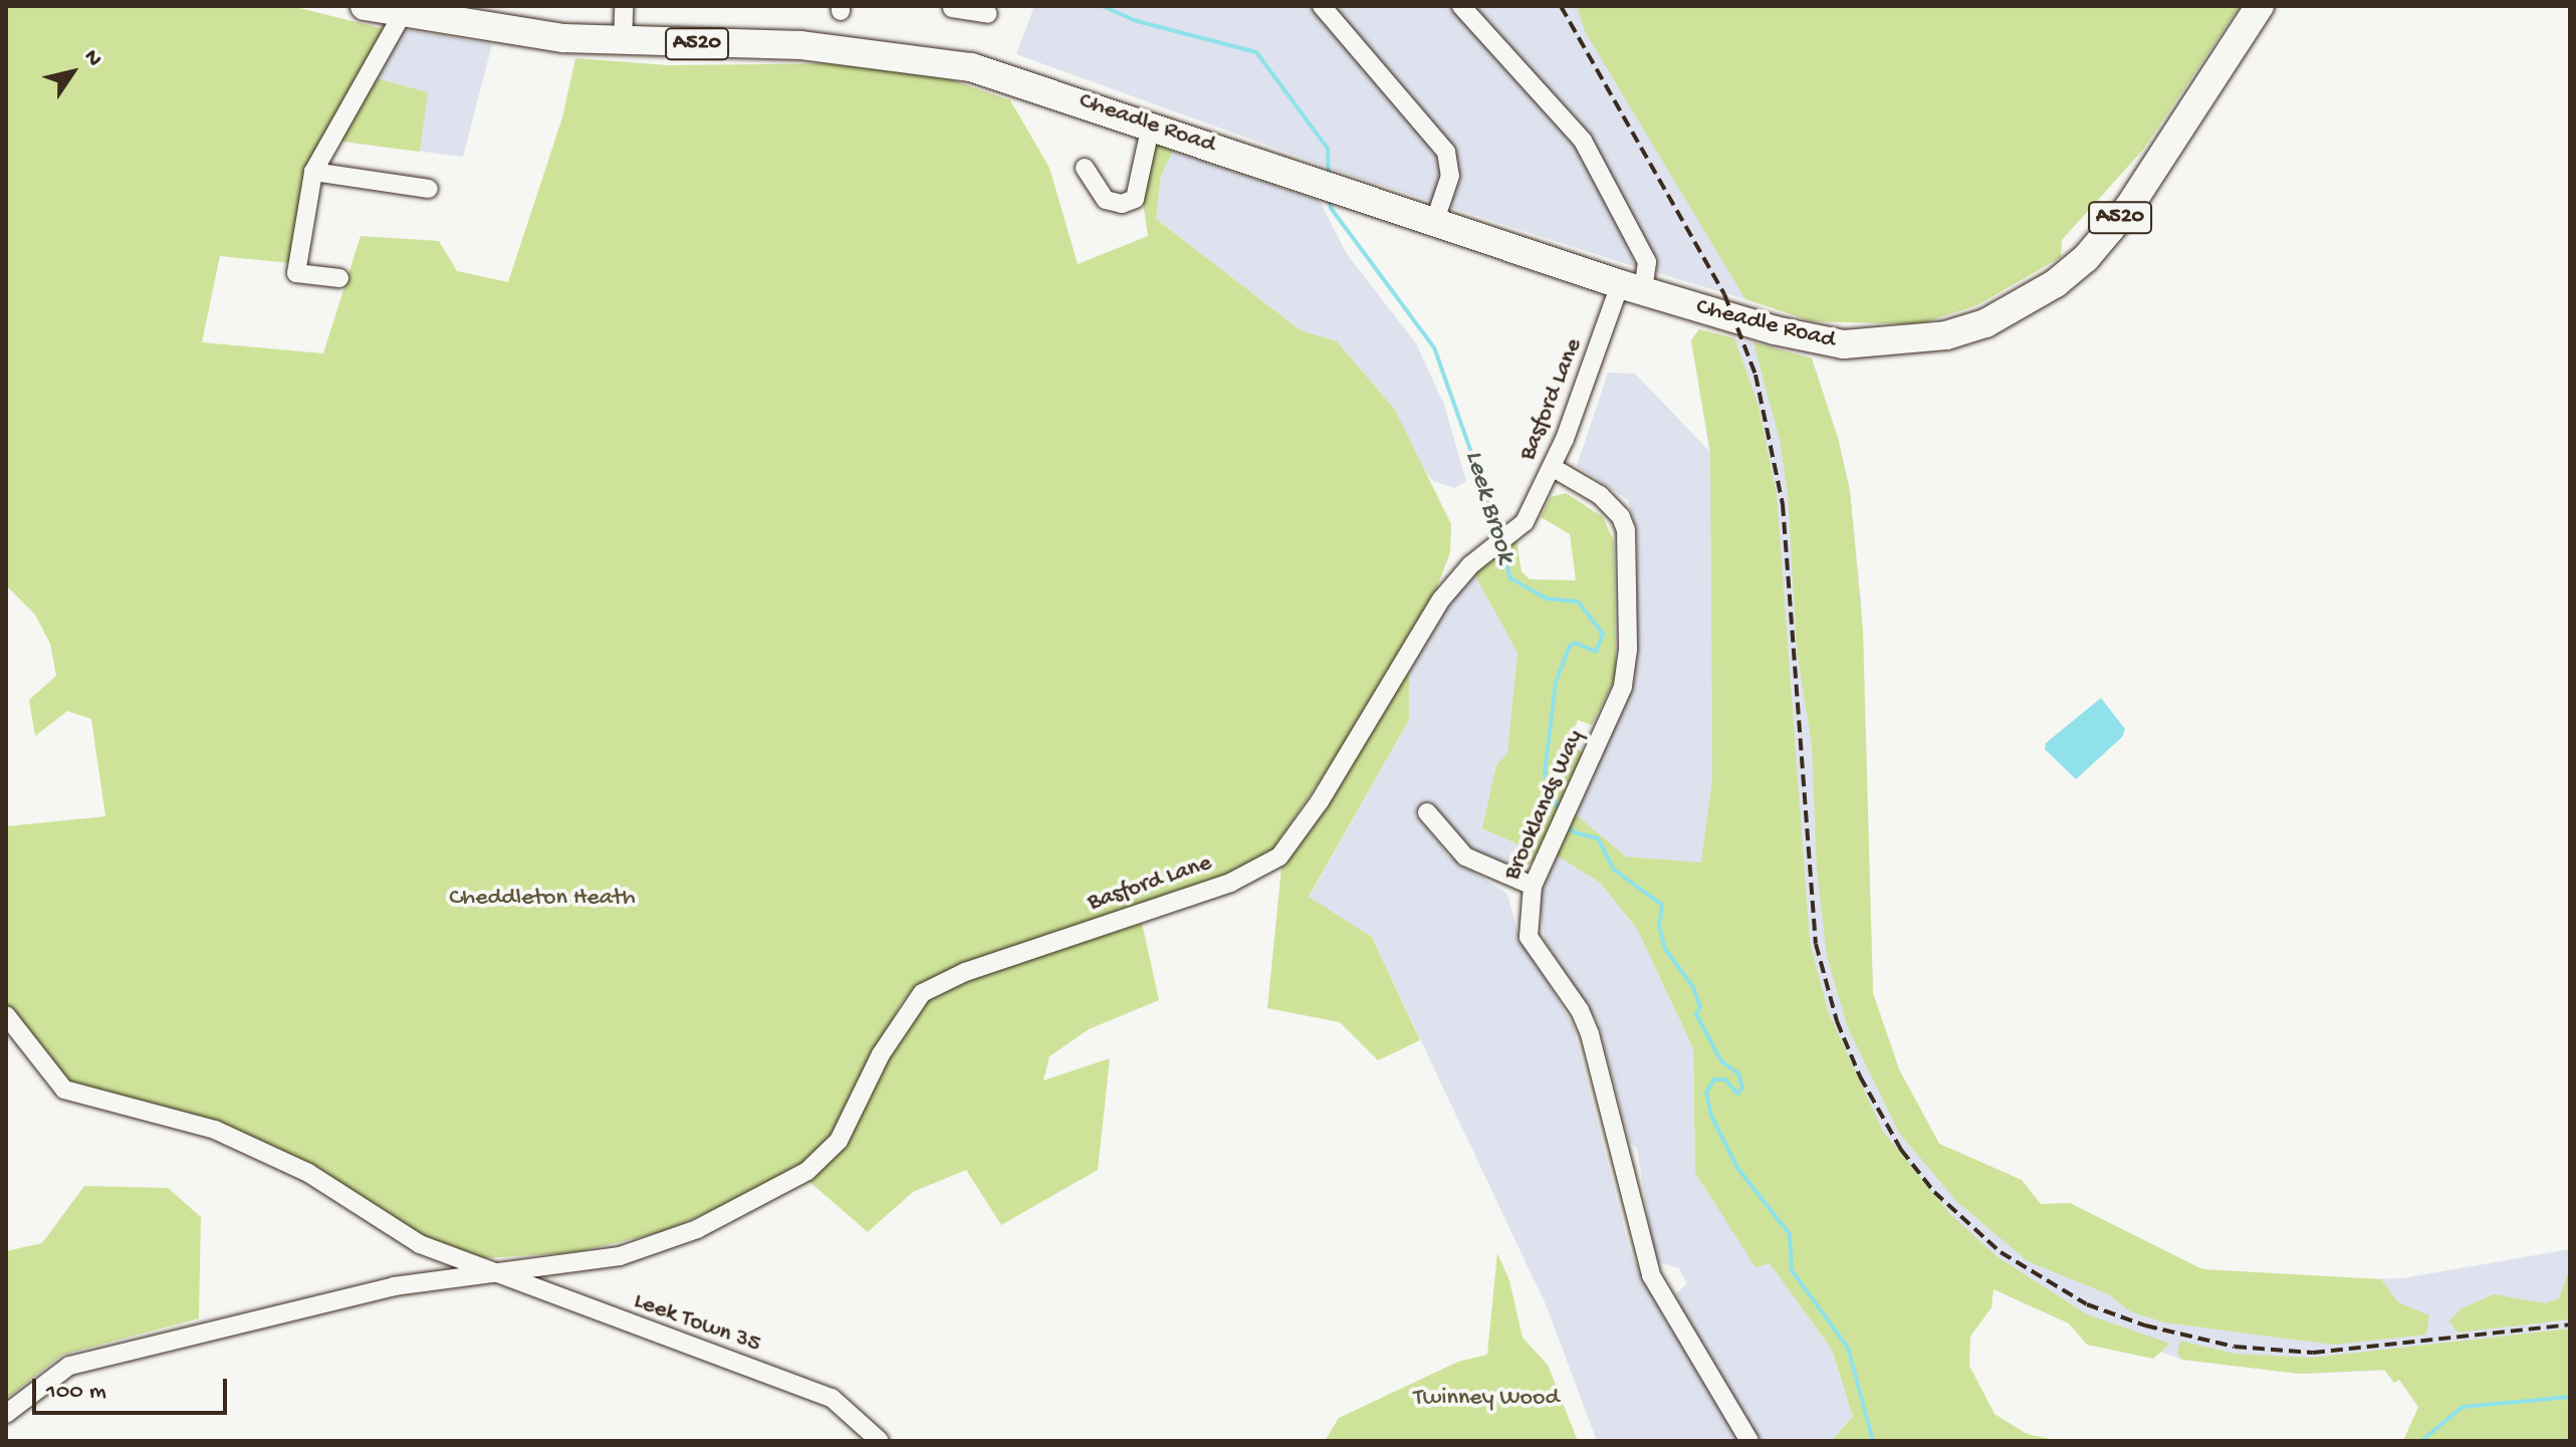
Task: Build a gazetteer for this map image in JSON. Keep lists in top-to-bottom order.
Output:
{
  "streets": {
    "highway": ["A520", "Cheadle Road"],
    "street": ["Basford Lane", "Brooklands Way", "Leek Town 35"]
  },
  "crossings": [
    ["Cheadle Road", "Basford Lane"],
    ["Basford Lane", "Brooklands Way"],
    ["Basford Lane", "Leek Town 35"]
  ],
  "water": ["Leek Brook"],
  "parks": ["Cheddleton Heath", "Twinney Wood"],
  "scale_bar": "100 m",
  "north": "top right"
}
